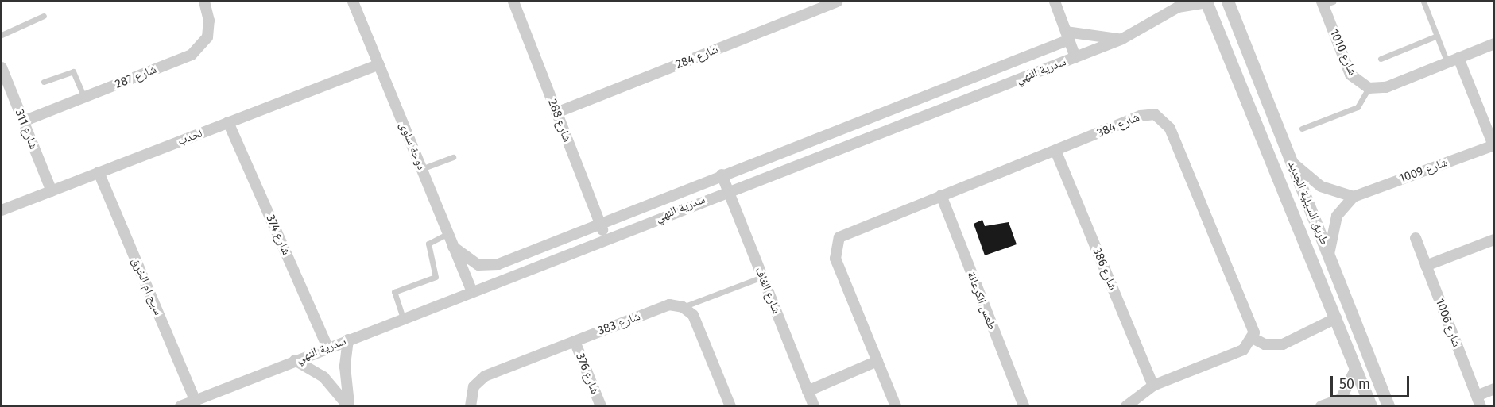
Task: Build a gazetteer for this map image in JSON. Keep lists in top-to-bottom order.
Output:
{
  "streets": {
    "street": [
      "شارع 1010",
      "شارع 284",
      "سدرية النهي",
      "شارع 287",
      "شارع 288",
      "شارع 384",
      "شارع 311",
      "لحدب",
      "دوحة سلوى",
      "شارع 1009",
      "طريق السيلية الجديد",
      "شارع 374",
      "شارع 386",
      "سيج ام الخرق",
      "شارع الغاف",
      "طعس الكرعانة",
      "شارع 1006",
      "شارع 383",
      "شارع 376"
    ]
  },
  "crossings": [
    ["شارع 284", "شارع 288"],
    ["سدرية النهي", "شارع 288"],
    ["سدرية النهي", "دوحة سلوى"],
    ["سدرية النهي", "طريق السيلية الجديد"],
    ["سدرية النهي", "شارع 374"],
    ["سدرية النهي", "سيج ام الخرق"],
    ["سدرية النهي", "شارع الغاف"],
    ["شارع 287", "شارع 311"],
    ["شارع 384", "شارع 386"],
    ["شارع 384", "طعس الكرعانة"],
    ["شارع 311", "لحدب"],
    ["لحدب", "دوحة سلوى"],
    ["لحدب", "شارع 374"],
    ["لحدب", "سيج ام الخرق"],
    ["شارع 1009", "طريق السيلية الجديد"],
    ["شارع 383", "شارع 376"]
  ],
  "scale_bar": "50 m"
}
